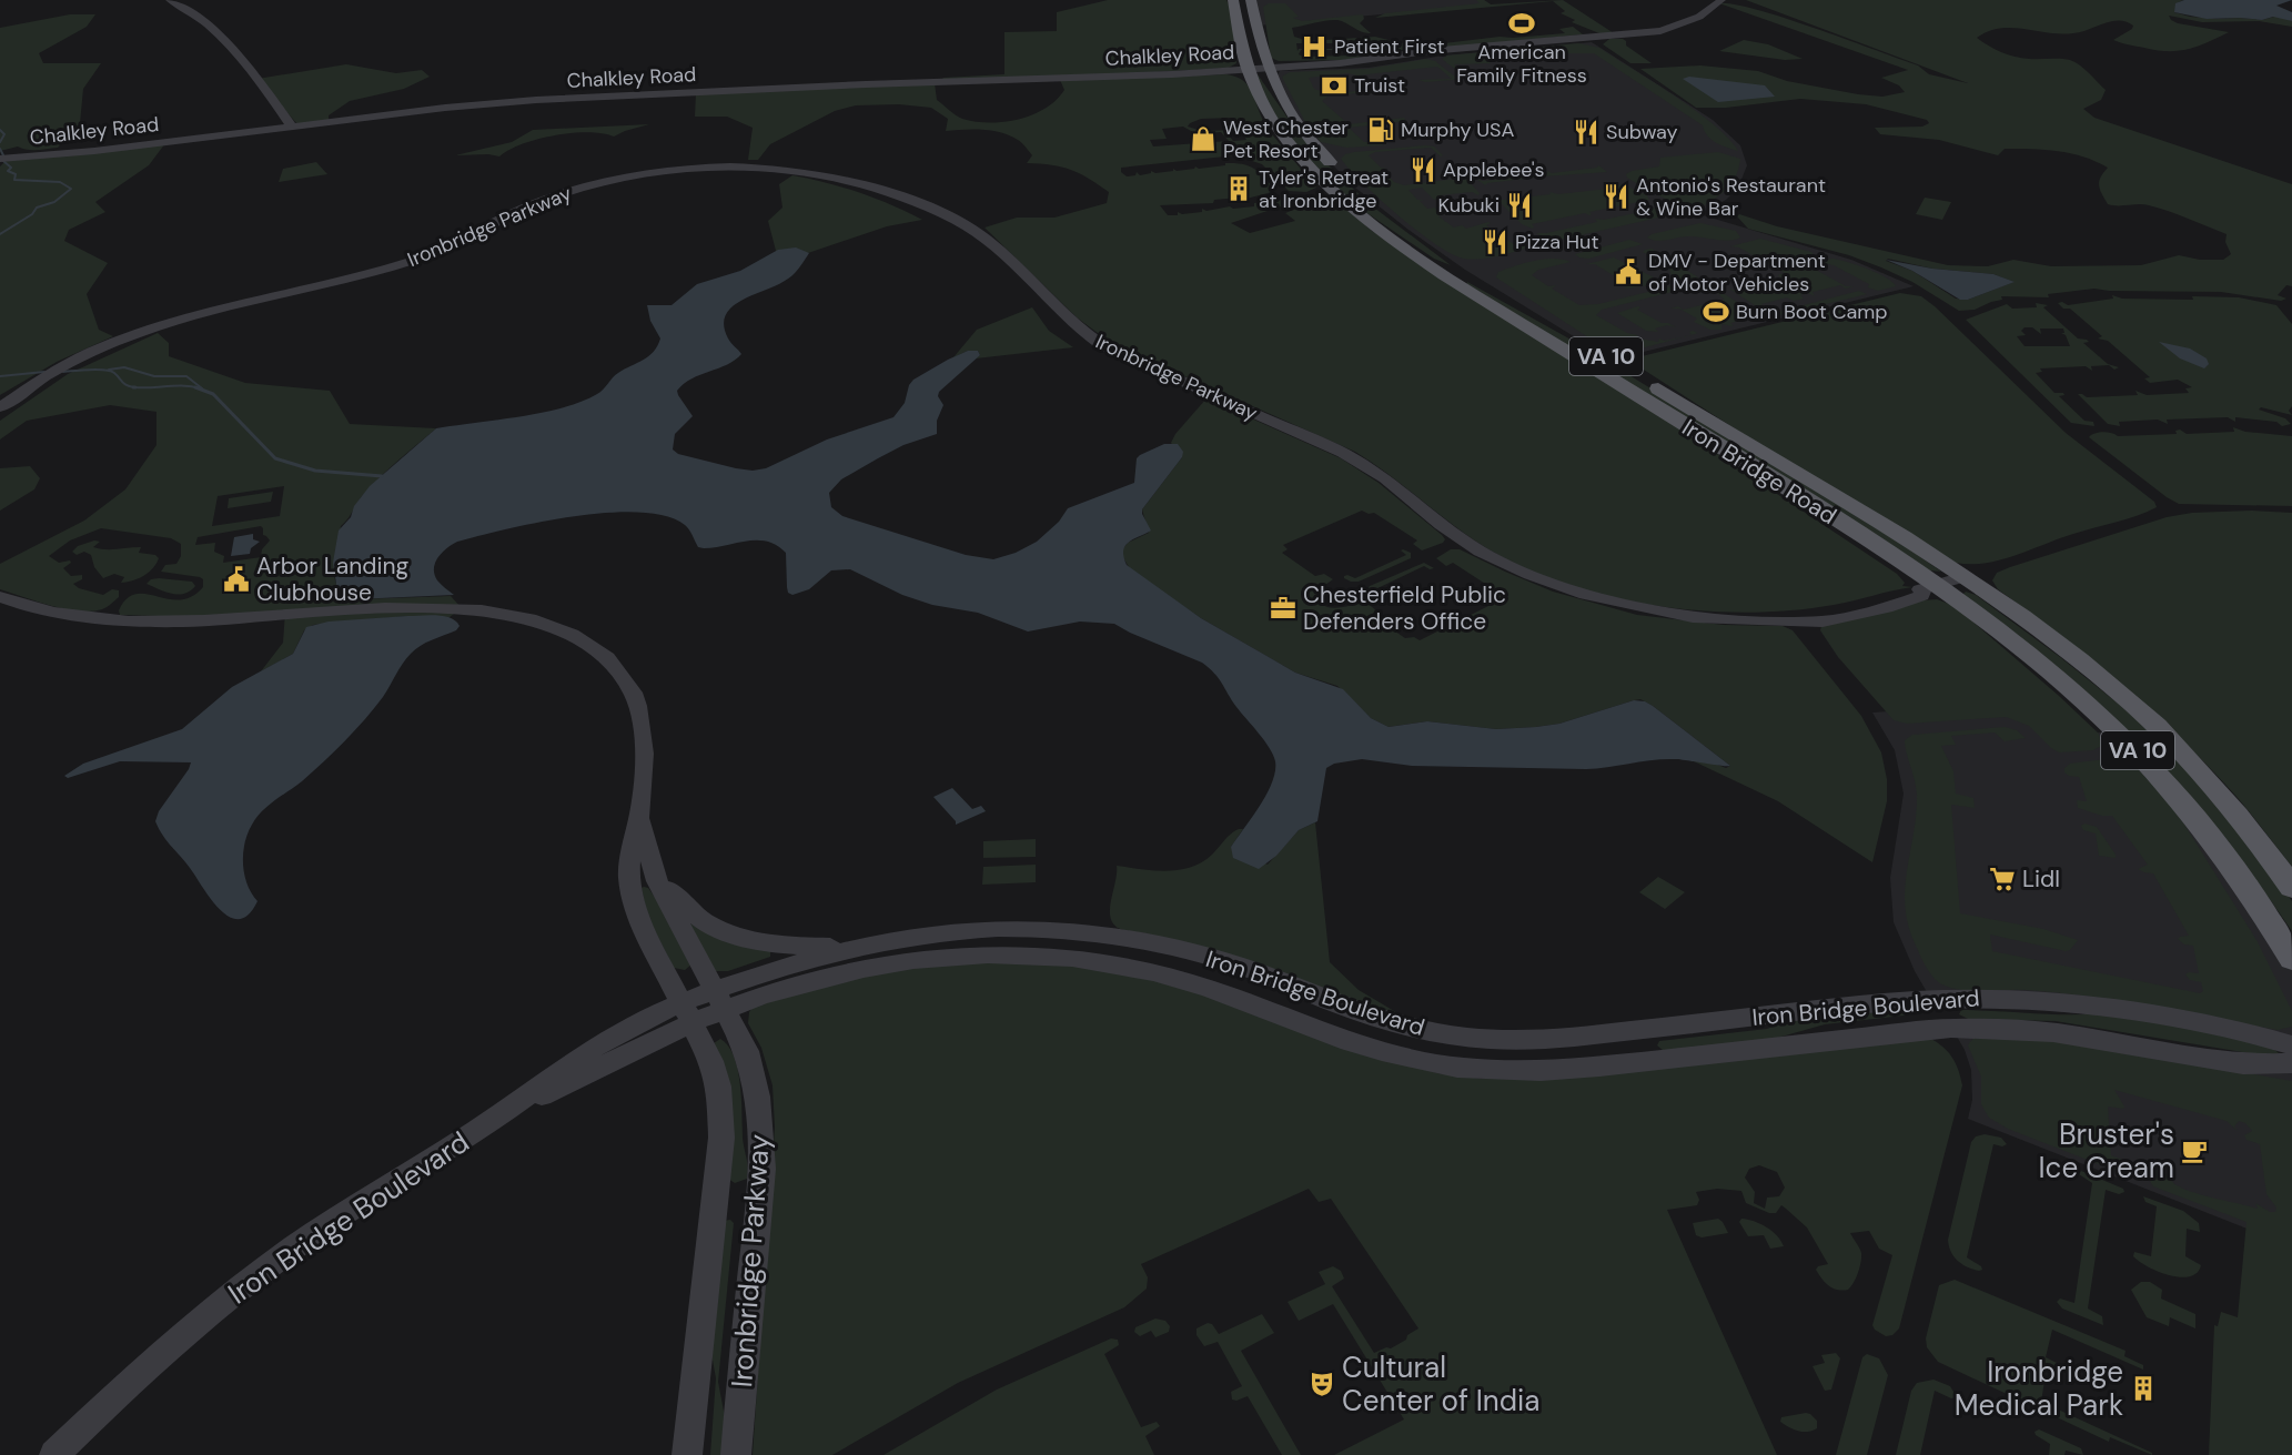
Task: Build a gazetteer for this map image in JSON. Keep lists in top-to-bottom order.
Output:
{
  "streets": {
    "main road": ["VA 10", "Iron Bridge Road"],
    "street": ["Chalkley Road", "Ironbridge Parkway", "Iron Bridge Boulevard"]
  },
  "crossings": [
    ["Chalkley Road", "Iron Bridge Road"],
    ["Ironbridge Parkway", "Iron Bridge Road"],
    ["Ironbridge Parkway", "Iron Bridge Boulevard"]
  ],
  "places": {
    "sports": ["American Family Fitness", "Burn Boot Camp"],
    "hospital": ["Patient First"],
    "bank": ["Truist"],
    "fuel station": ["Murphy USA"],
    "restaurant": [
      "Subway",
      "Applebee's",
      "Antonio's Restaurant & Wine Bar",
      "Kubuki",
      "Pizza Hut"
    ],
    "shop": ["West Chester Pet Resort"],
    "building": ["Tyler's Retreat at Ironbridge", "Ironbridge Medical Park"],
    "public building": ["DMV - Department of Motor Vehicles", "Arbor Landing Clubhouse"],
    "office": ["Chesterfield Public Defenders Office"],
    "supermarket": ["Lidl"],
    "cafe": ["Bruster's Ice Cream"],
    "theatre": ["Cultural Center of India"]
  }
}
